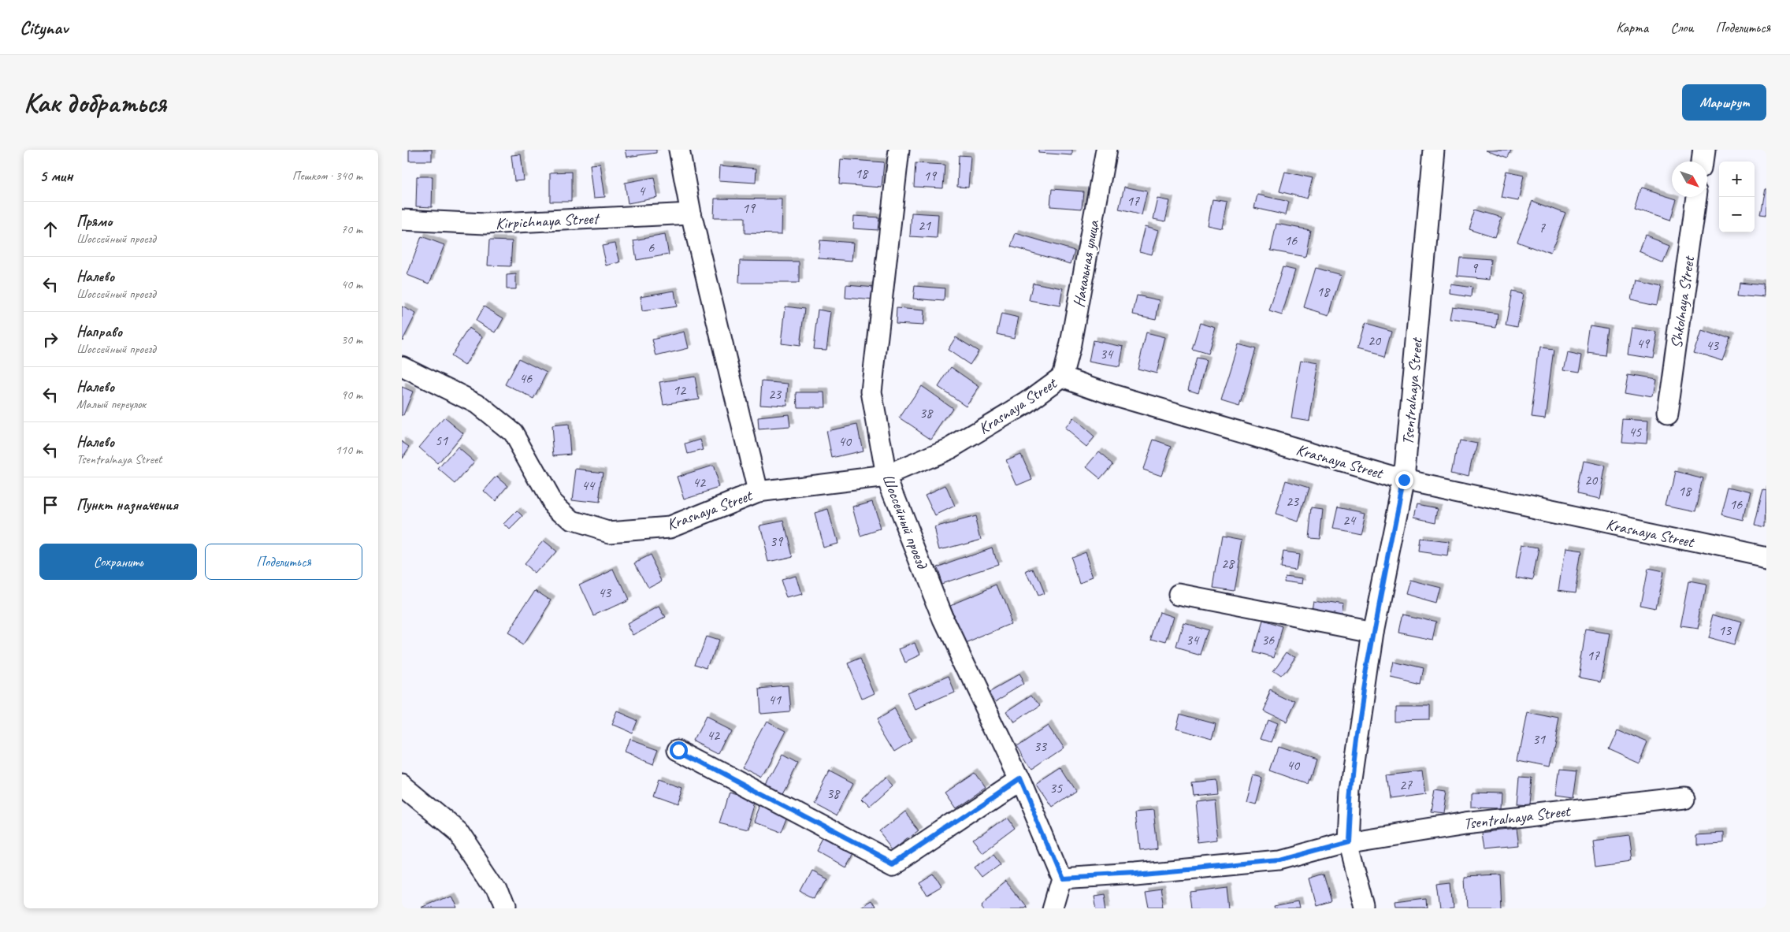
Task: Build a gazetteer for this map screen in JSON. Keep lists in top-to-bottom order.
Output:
{
  "streets": {
    "street": [
      "Kirpichnaya Street",
      "Начальная улица",
      "Shkolnaya Street",
      "Tsentralnaya Street",
      "Krasnaya Street",
      "Шоссейный проезд"
    ]
  },
  "crossings": [
    ["Начальная улица", "Krasnaya Street"],
    ["Tsentralnaya Street", "Krasnaya Street"],
    ["Krasnaya Street", "Шоссейный проезд"]
  ],
  "house_numbers": [
    "18",
    "19",
    "4",
    "17",
    "19",
    "21",
    "7",
    "16",
    "6",
    "9",
    "18",
    "20",
    "49",
    "43",
    "34",
    "46",
    "12",
    "23",
    "38",
    "45",
    "51",
    "40",
    "20",
    "42",
    "44",
    "18",
    "23",
    "16",
    "24",
    "39",
    "28",
    "43",
    "13",
    "34",
    "36",
    "17",
    "41",
    "42",
    "31",
    "33",
    "40",
    "27",
    "35",
    "38"
  ],
  "north": "bottom right",
  "page": {
    "header": "Citynav",
    "nav": ["Карта", "Слои", "Поделиться"],
    "buttons": [
      "Маршрут",
      ["Сохранить", "Поделиться"]
    ],
    "title": "Как добраться",
    "heading": ["5 мин", "Пешком · 340 m"],
    "map_buttons": ["+", "−"],
    "list": [
      ["Прямо", "Шоссейный проезд", "70 m"],
      ["Налево", "Шоссейный проезд", "40 m"],
      ["Направо", "Шоссейный проезд", "30 m"],
      ["Налево", "Малый переулок", "90 m"],
      ["Налево", "Tsentralnaya Street", "110 m"],
      "Пункт назначения"
    ]
  }
}
